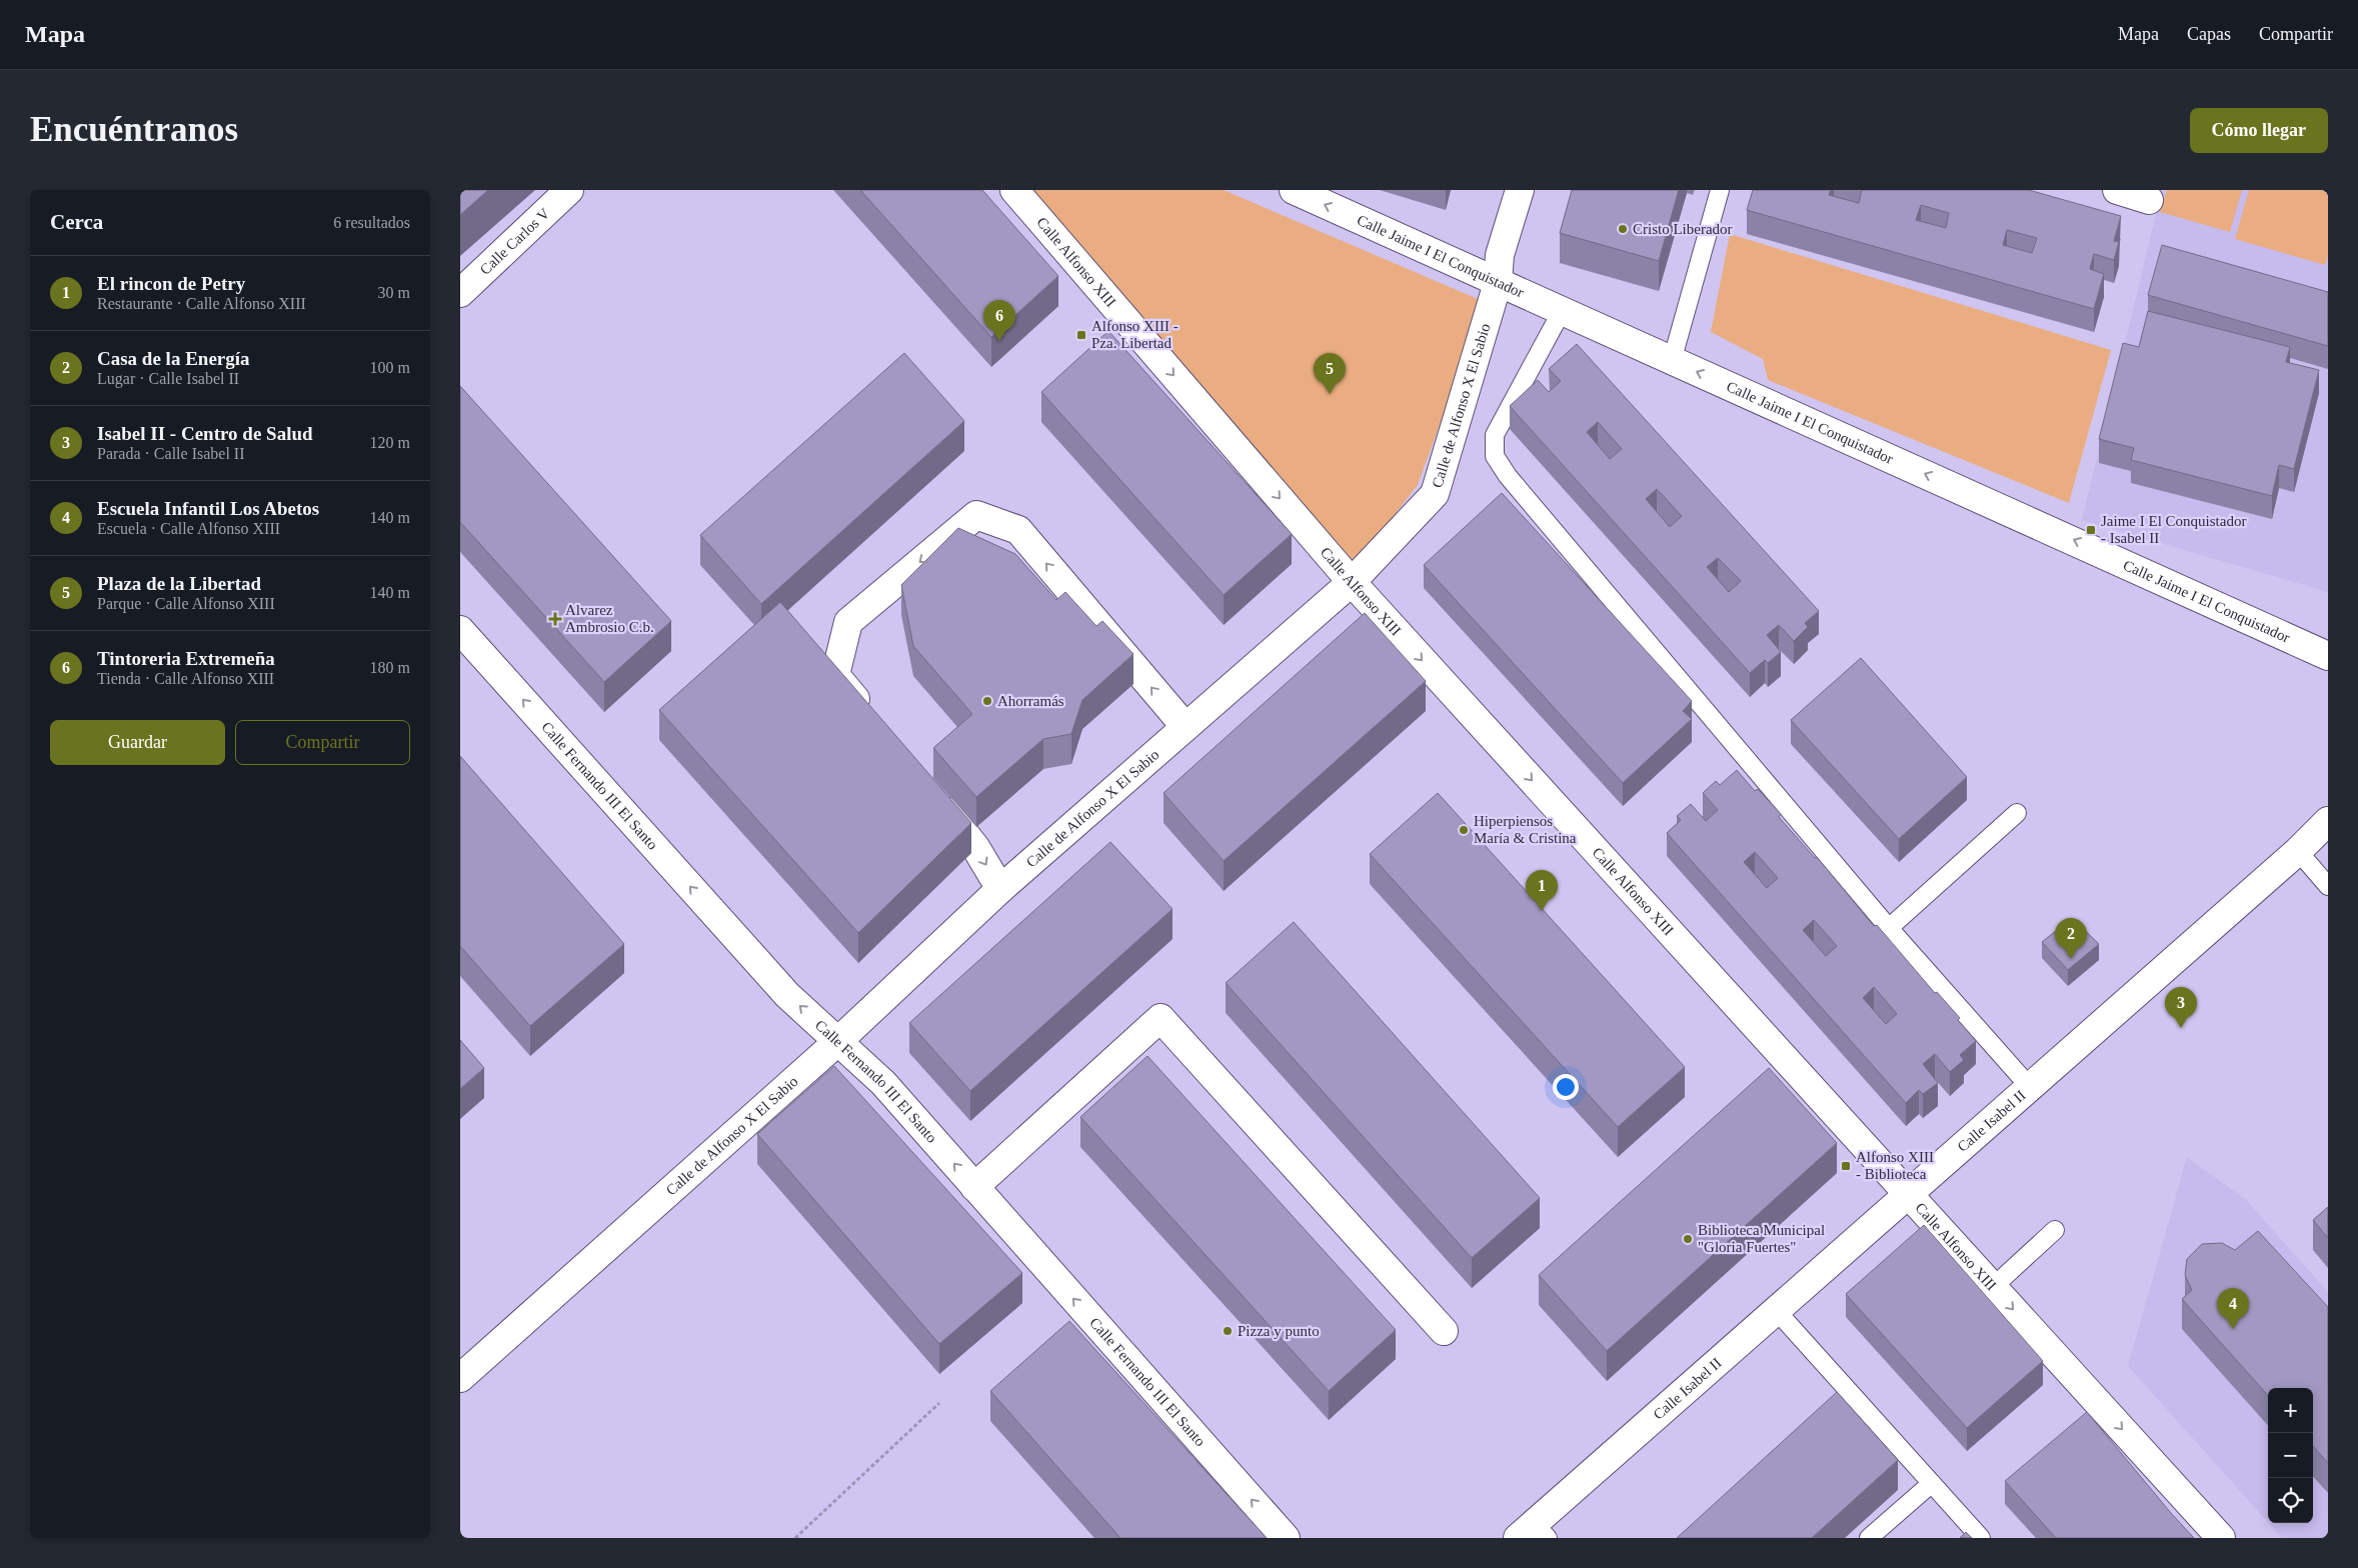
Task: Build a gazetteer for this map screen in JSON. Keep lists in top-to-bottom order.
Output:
{
  "streets": {
    "street": [
      "Calle Carlos V",
      "Calle Jaime I El Conquistador",
      "Calle Alfonso XIII",
      "Calle de Alfonso X El Sabio",
      "Calle Fernando III El Santo",
      "Calle Isabel II"
    ]
  },
  "crossings": [
    ["Calle Jaime I El Conquistador", "Calle de Alfonso X El Sabio"],
    ["Calle Alfonso XIII", "Calle de Alfonso X El Sabio"],
    ["Calle Alfonso XIII", "Calle Isabel II"],
    ["Calle de Alfonso X El Sabio", "Calle Fernando III El Santo"]
  ],
  "one_way": ["Calle Jaime I El Conquistador", "Calle Alfonso XIII", "Calle Fernando III El Santo"],
  "places": {
    "other": [
      "Cristo Liberador",
      "Ahorramás",
      "Hiperpiensos María & Cristina",
      "Biblioteca Municipal \"Gloria Fuertes\"",
      "Pizza y punto"
    ],
    "transit": ["Alfonso XIII - Pza. Libertad", "Jaime I El Conquistador - Isabel II", "Alfonso XIII - Biblioteca"],
    "health": ["Alvarez Ambrosio C.b."]
  },
  "page": {
    "header": "Mapa",
    "nav": ["Mapa", "Capas", "Compartir"],
    "buttons": [
      "Cómo llegar",
      ["Guardar", "Compartir"]
    ],
    "title": "Encuéntranos",
    "heading": ["Cerca", "6 resultados"],
    "list": [
      {
        "mark": "1",
        "name": "El rincon de Petry",
        "note": "Restaurante · Calle Alfonso XIII",
        "value": "30 m"
      },
      {
        "mark": "2",
        "name": "Casa de la Energía",
        "note": "Lugar · Calle Isabel II",
        "value": "100 m"
      },
      {
        "mark": "3",
        "name": "Isabel II - Centro de Salud",
        "note": "Parada · Calle Isabel II",
        "value": "120 m"
      },
      {
        "mark": "4",
        "name": "Escuela Infantil Los Abetos",
        "note": "Escuela · Calle Alfonso XIII",
        "value": "140 m"
      },
      {
        "mark": "5",
        "name": "Plaza de la Libertad",
        "note": "Parque · Calle Alfonso XIII",
        "value": "140 m"
      },
      {
        "mark": "6",
        "name": "Tintoreria Extremeña",
        "note": "Tienda · Calle Alfonso XIII",
        "value": "180 m"
      }
    ],
    "pins": [
      "6",
      "5",
      "1",
      "2",
      "3",
      "4"
    ],
    "map_buttons": ["+", "−"]
  }
}
